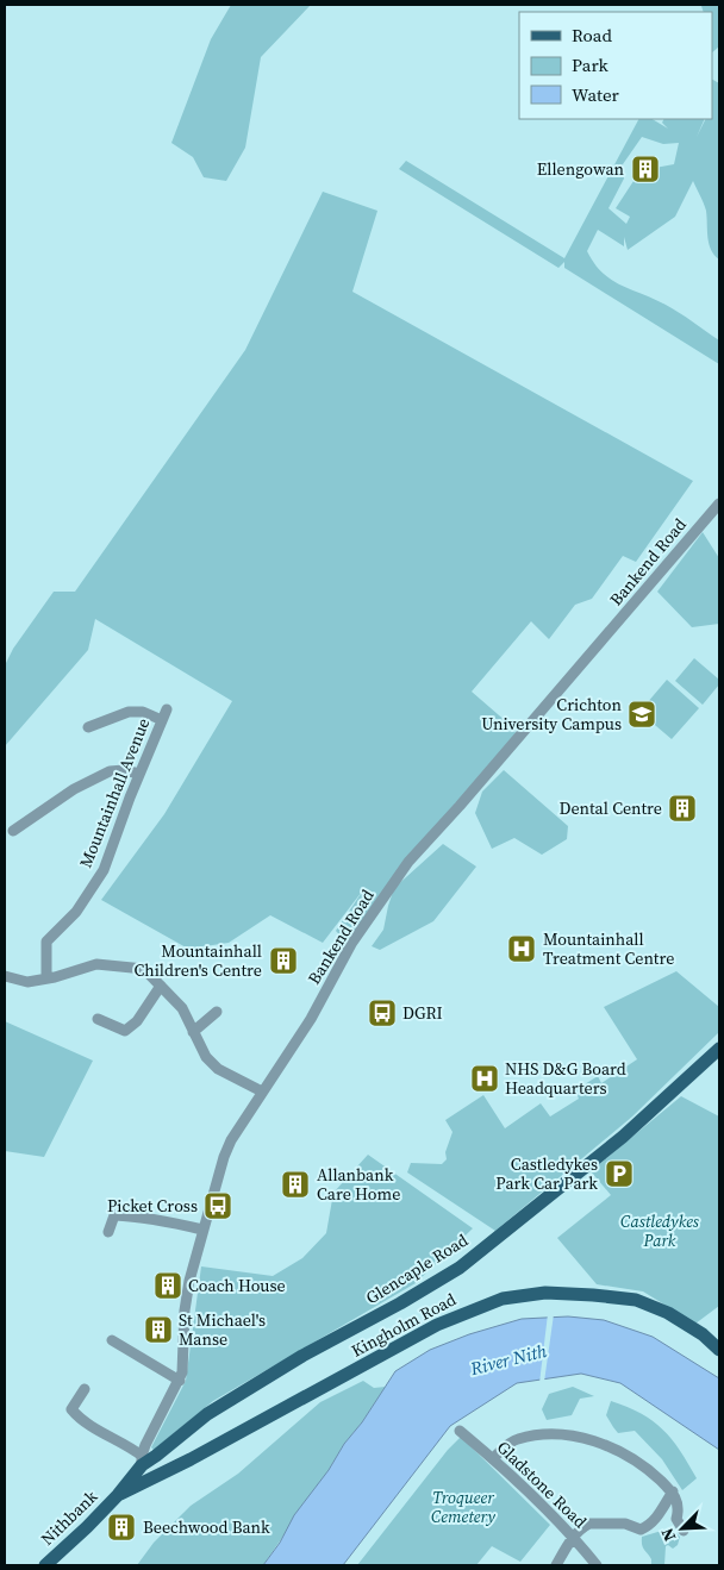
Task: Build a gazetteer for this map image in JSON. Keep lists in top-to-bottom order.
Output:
{
  "streets": {
    "main road": ["Glencaple Road", "Kingholm Road", "Nithbank"],
    "street": ["Bankend Road", "Mountainhall Avenue", "Gladstone Road"]
  },
  "crossings": [
    ["Bankend Road", "Glencaple Road"],
    ["Glencaple Road", "Kingholm Road"],
    ["Glencaple Road", "Nithbank"],
    ["Kingholm Road", "Nithbank"]
  ],
  "water": ["River Nith"],
  "parks": ["Castledykes Park", "Troqueer Cemetery"],
  "places": {
    "building": [
      "Ellengowan",
      "Dental Centre",
      "Mountainhall Children's Centre",
      "Allanbank Care Home",
      "Coach House",
      "St Michael's Manse",
      "Beechwood Bank"
    ],
    "school or university": ["Crichton University Campus"],
    "hospital": ["Mountainhall Treatment Centre", "NHS D&G Board Headquarters"],
    "bus stop": ["DGRI", "Picket Cross"],
    "parking": ["Castledykes Park Car Park"]
  },
  "legend": ["Road", "Park", "Water"],
  "north": "bottom left"
}
